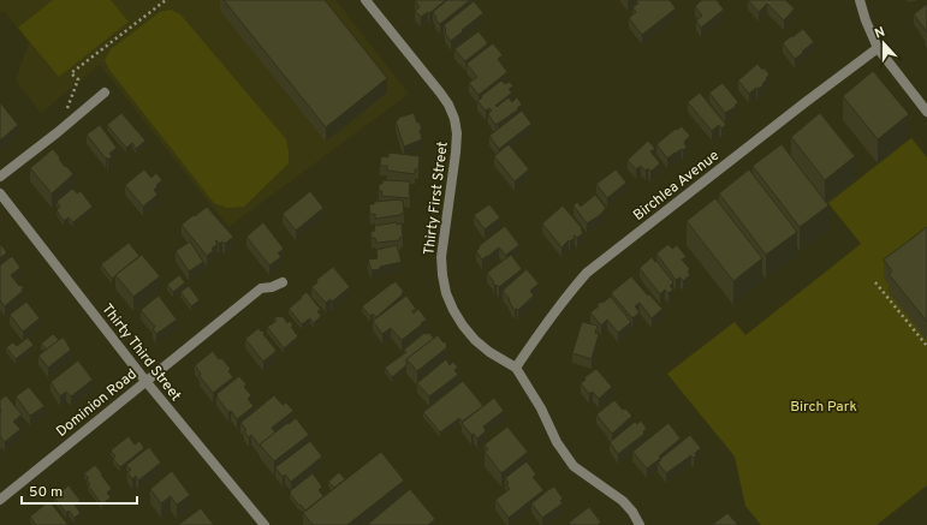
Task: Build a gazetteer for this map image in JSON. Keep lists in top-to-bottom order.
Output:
{
  "streets": {
    "street": [
      "Birchlea Avenue",
      "Thirty First Street",
      "Thirty Third Street",
      "Dominion Road"
    ]
  },
  "crossings": [
    ["Birchlea Avenue", "Thirty First Street"],
    ["Thirty Third Street", "Dominion Road"]
  ],
  "parks": ["Birch Park"],
  "scale_bar": "50 m",
  "north": "top"
}
